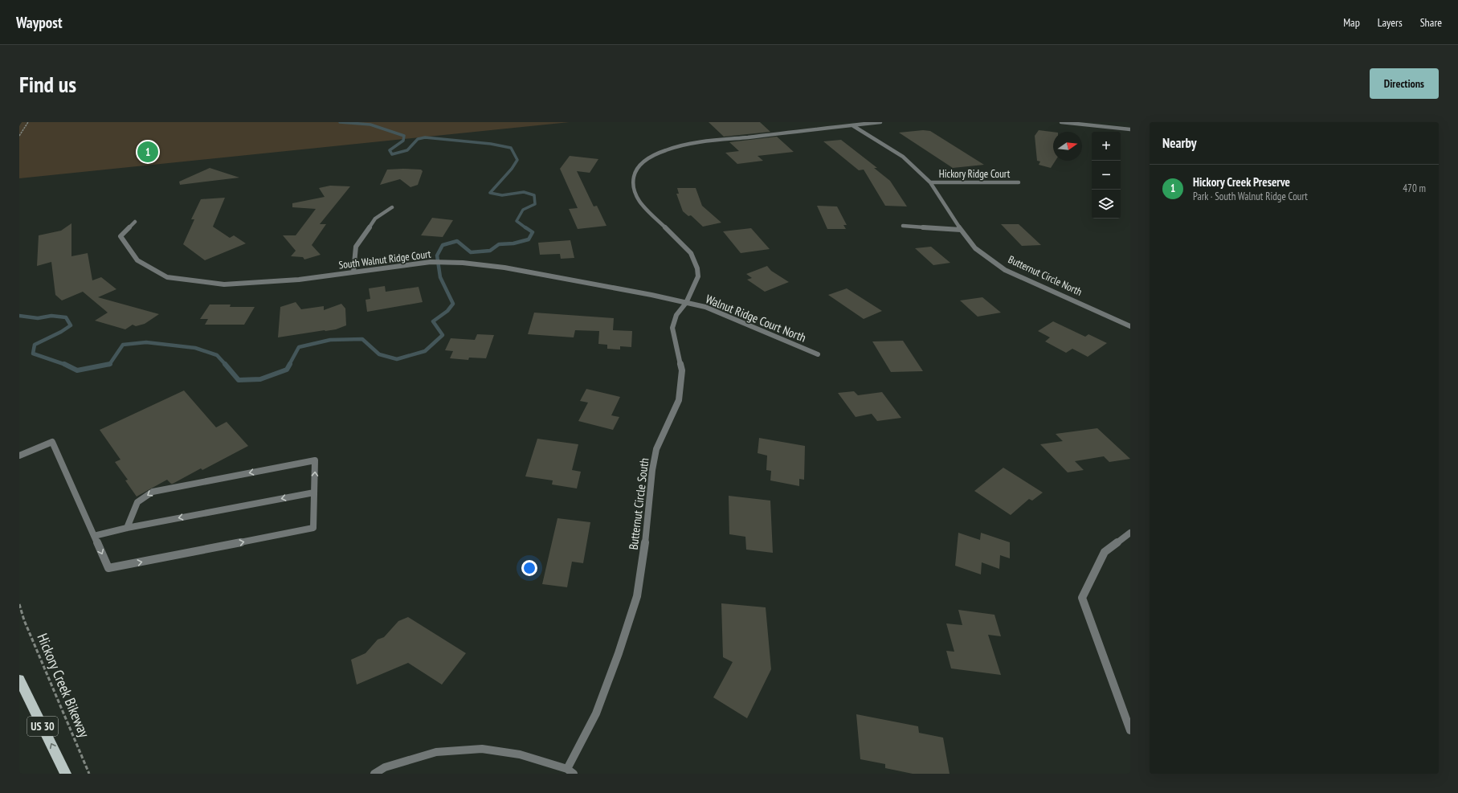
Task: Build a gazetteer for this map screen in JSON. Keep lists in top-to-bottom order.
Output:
{
  "streets": {
    "main road": ["US 30"],
    "street": [
      "Hickory Ridge Court",
      "South Walnut Ridge Court",
      "Butternut Circle North",
      "Walnut Ridge Court North",
      "Butternut Circle South"
    ],
    "path": ["Hickory Creek Bikeway"]
  },
  "crossings": [
    ["Hickory Ridge Court", "Butternut Circle North"],
    ["South Walnut Ridge Court", "Walnut Ridge Court North"],
    ["South Walnut Ridge Court", "Butternut Circle South"],
    ["Butternut Circle North", "Butternut Circle South"],
    ["Walnut Ridge Court North", "Butternut Circle South"]
  ],
  "north": "right",
  "page": {
    "header": "Waypost",
    "nav": ["Map", "Layers", "Share"],
    "buttons": "Directions",
    "title": "Find us",
    "heading": "Nearby",
    "map_buttons": ["+", "−"],
    "pins": "1",
    "list": [
      {
        "mark": "1",
        "name": "Hickory Creek Preserve",
        "note": "Park · South Walnut Ridge Court",
        "value": "470 m"
      }
    ]
  }
}
